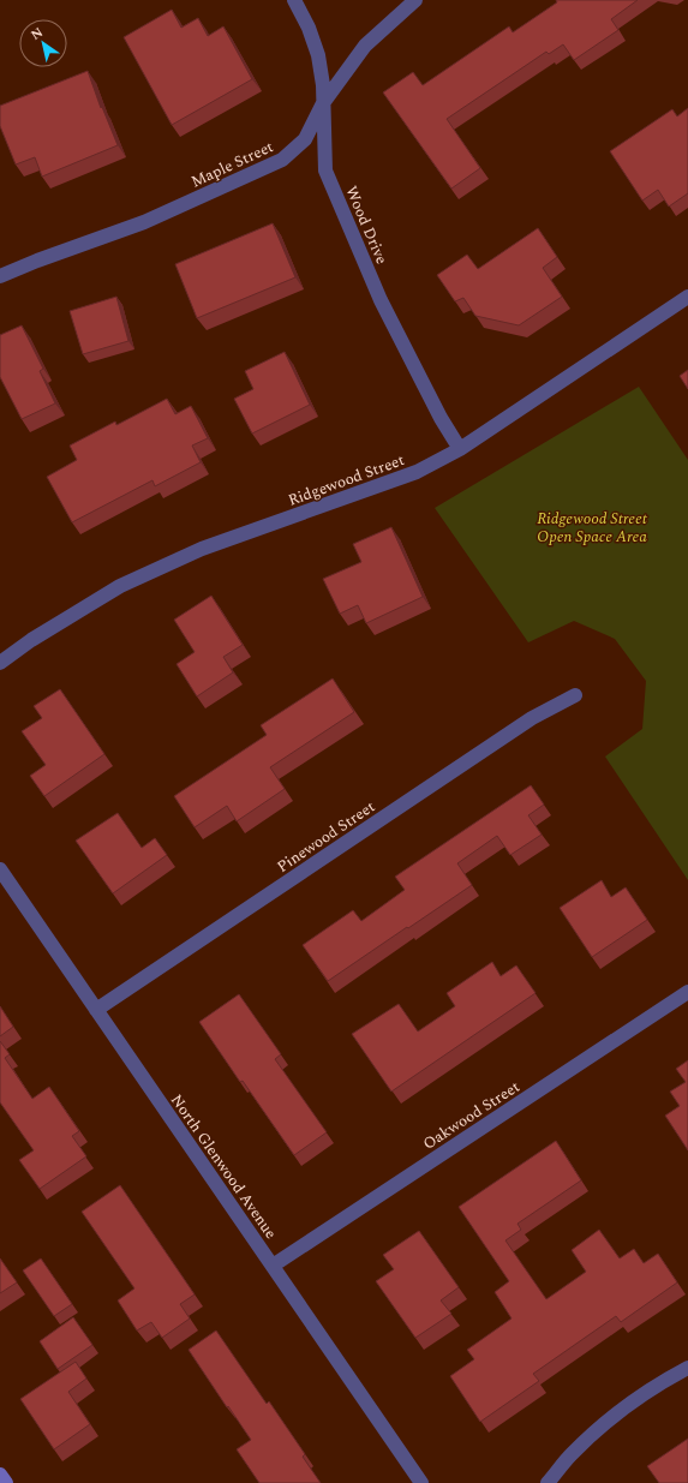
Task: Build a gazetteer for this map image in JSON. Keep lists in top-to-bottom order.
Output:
{
  "streets": {
    "street": [
      "Maple Street",
      "Wood Drive",
      "Ridgewood Street",
      "Pinewood Street",
      "Oakwood Street",
      "North Glenwood Avenue"
    ]
  },
  "crossings": [
    ["Maple Street", "Wood Drive"],
    ["Wood Drive", "Ridgewood Street"],
    ["Pinewood Street", "North Glenwood Avenue"],
    ["Oakwood Street", "North Glenwood Avenue"]
  ],
  "parks": ["Ridgewood Street Open Space Area"],
  "north": "top left"
}
